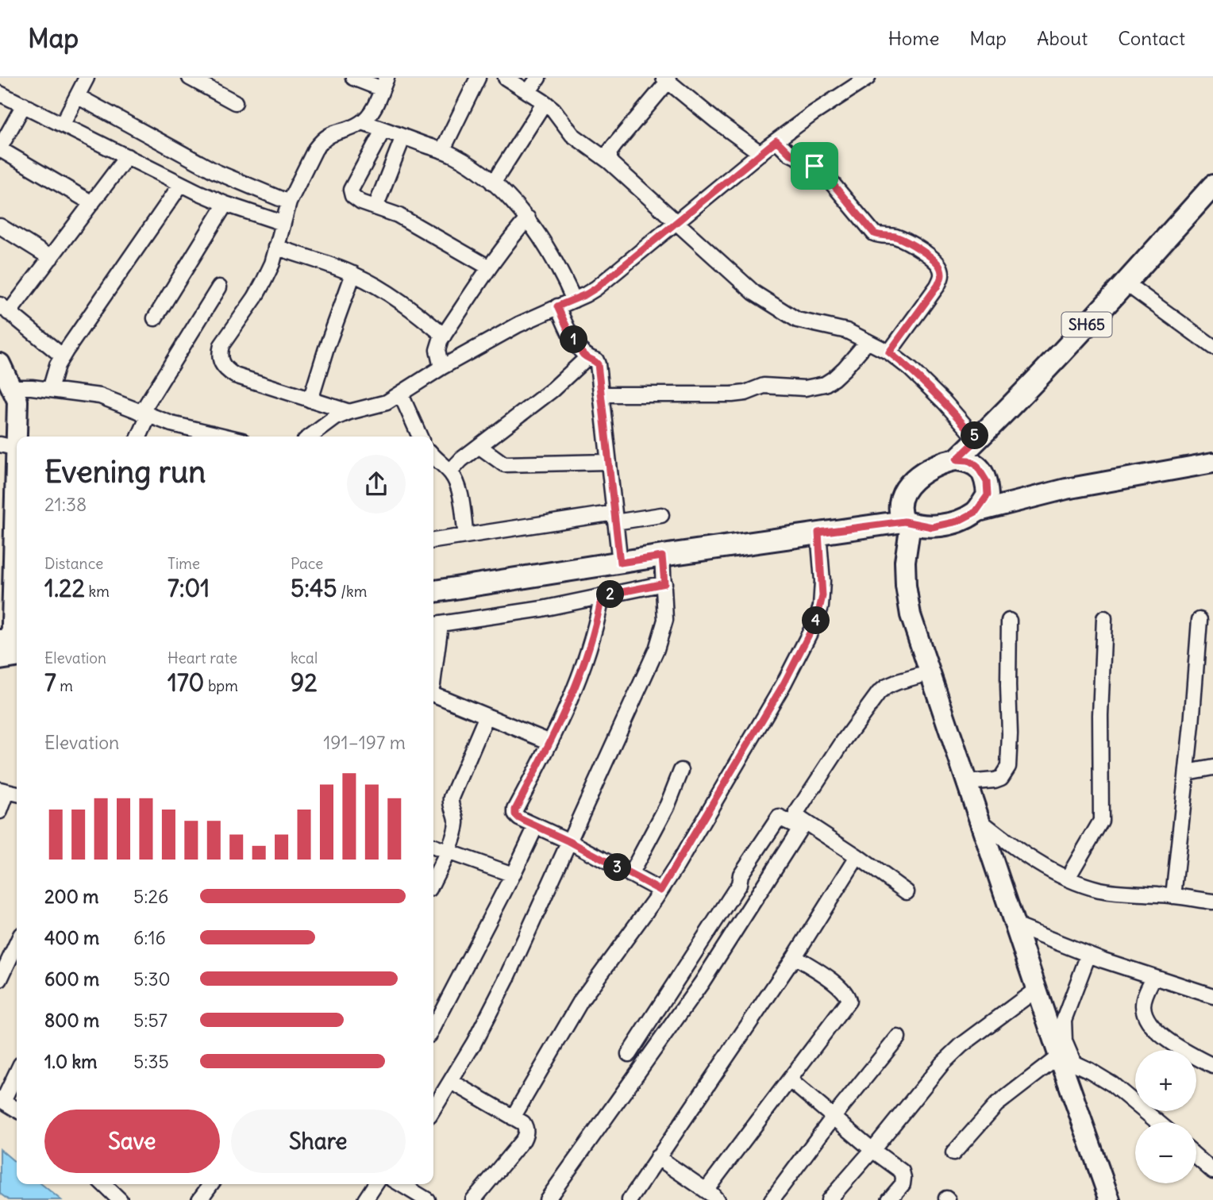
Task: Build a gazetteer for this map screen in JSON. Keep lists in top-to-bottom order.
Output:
{
  "streets": {
    "main road": ["SH65"]
  },
  "page": {
    "header": "Map",
    "nav": [
      "Home",
      "Map",
      "About",
      "Contact"
    ],
    "pins": [
      "1",
      "5",
      "2",
      "4",
      "3"
    ],
    "heading": ["Evening run", "21:38"],
    "stats": [
      ["Distance", "1.22 km"],
      ["Time", "7:01"],
      ["Pace", "5:45 /km"],
      ["Elevation", "7 m"],
      ["Heart rate", "170 bpm"],
      ["kcal", "92"]
    ],
    "chart": ["Elevation", "191–197 m"],
    "list": [
      {
        "name": "200 m",
        "note": "5:26"
      },
      {
        "name": "400 m",
        "note": "6:16"
      },
      {
        "name": "600 m",
        "note": "5:30"
      },
      {
        "name": "800 m",
        "note": "5:57"
      },
      {
        "name": "1.0 km",
        "note": "5:35"
      }
    ],
    "map_buttons": ["+", "−"],
    "buttons": ["Save", "Share"]
  }
}
